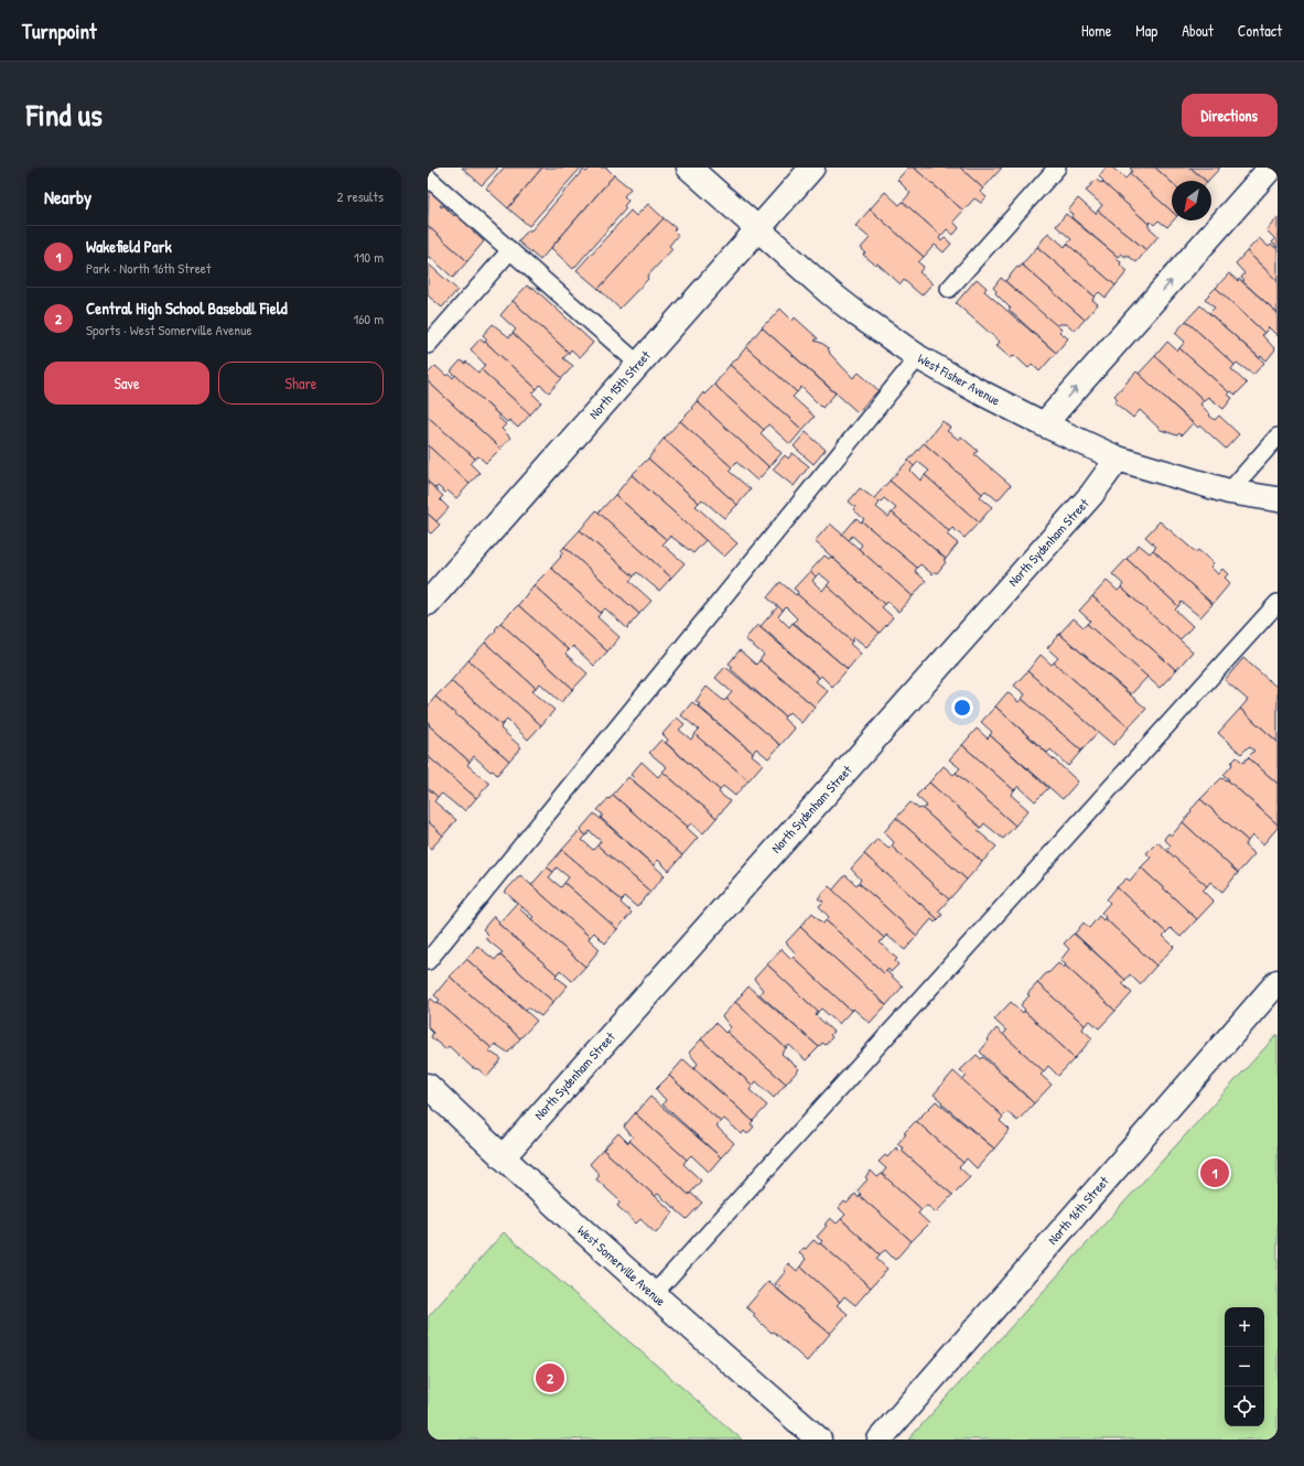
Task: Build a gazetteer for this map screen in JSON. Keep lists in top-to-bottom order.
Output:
{
  "streets": {
    "street": [
      "West Fisher Avenue",
      "North 15th Street",
      "North Sydenham Street",
      "North 16th Street",
      "West Somerville Avenue"
    ]
  },
  "crossings": [
    ["West Fisher Avenue", "North 15th Street"],
    ["West Fisher Avenue", "North Sydenham Street"],
    ["North Sydenham Street", "West Somerville Avenue"]
  ],
  "north": "bottom left",
  "page": {
    "header": "Turnpoint",
    "nav": [
      "Home",
      "Map",
      "About",
      "Contact"
    ],
    "title": "Find us",
    "buttons": [
      "Directions",
      ["Save", "Share"]
    ],
    "heading": ["Nearby", "2 results"],
    "list": [
      {
        "mark": "1",
        "name": "Wakefield Park",
        "note": "Park · North 16th Street",
        "value": "110 m"
      },
      {
        "mark": "2",
        "name": "Central High School Baseball Field",
        "note": "Sports · West Somerville Avenue",
        "value": "160 m"
      }
    ],
    "pins": ["1", "2"],
    "map_buttons": ["+", "−"]
  }
}
